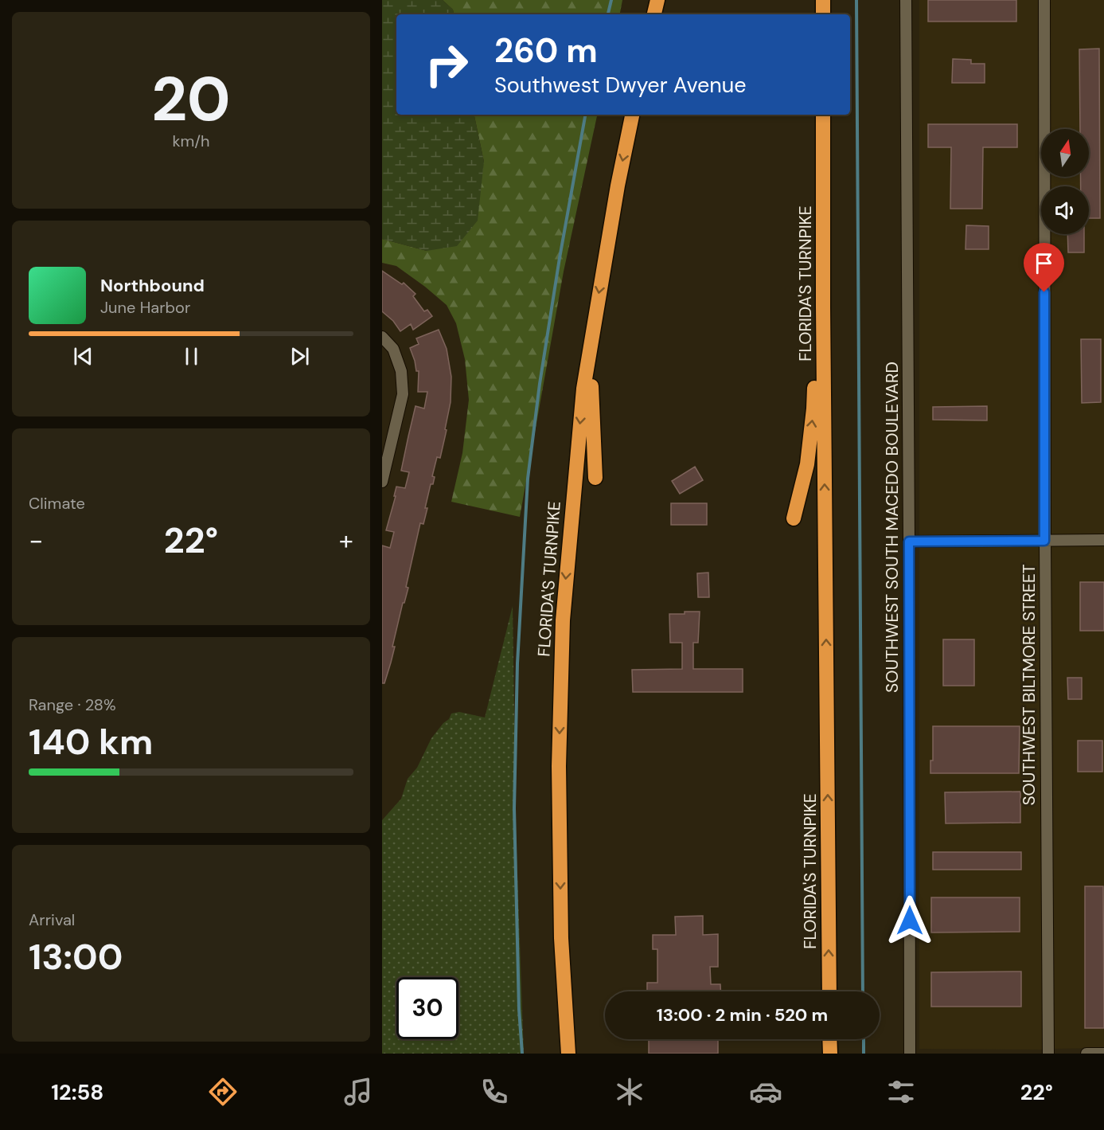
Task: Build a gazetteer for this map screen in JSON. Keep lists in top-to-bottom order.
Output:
{
  "streets": {
    "highway": ["FLORIDA'S TURNPIKE"],
    "street": ["SOUTHWEST SOUTH MACEDO BOULEVARD", "SOUTHWEST BILTMORE STREET"]
  },
  "north": "top",
  "page": {
    "tile": [
      ["20", "km/h"],
      "Climate",
      ["Range · 28%", "140 km"],
      ["Arrival", "13:00"]
    ],
    "turn": ["260 m", "Southwest Dwyer Avenue"],
    "song": ["Northbound", "June Harbor"],
    "heat": ["−", "22°", "+"],
    "limit": "30",
    "trip": "13:00 · 2 min · 520 m",
    "tabs": ["12:58", "22°"]
  }
}
